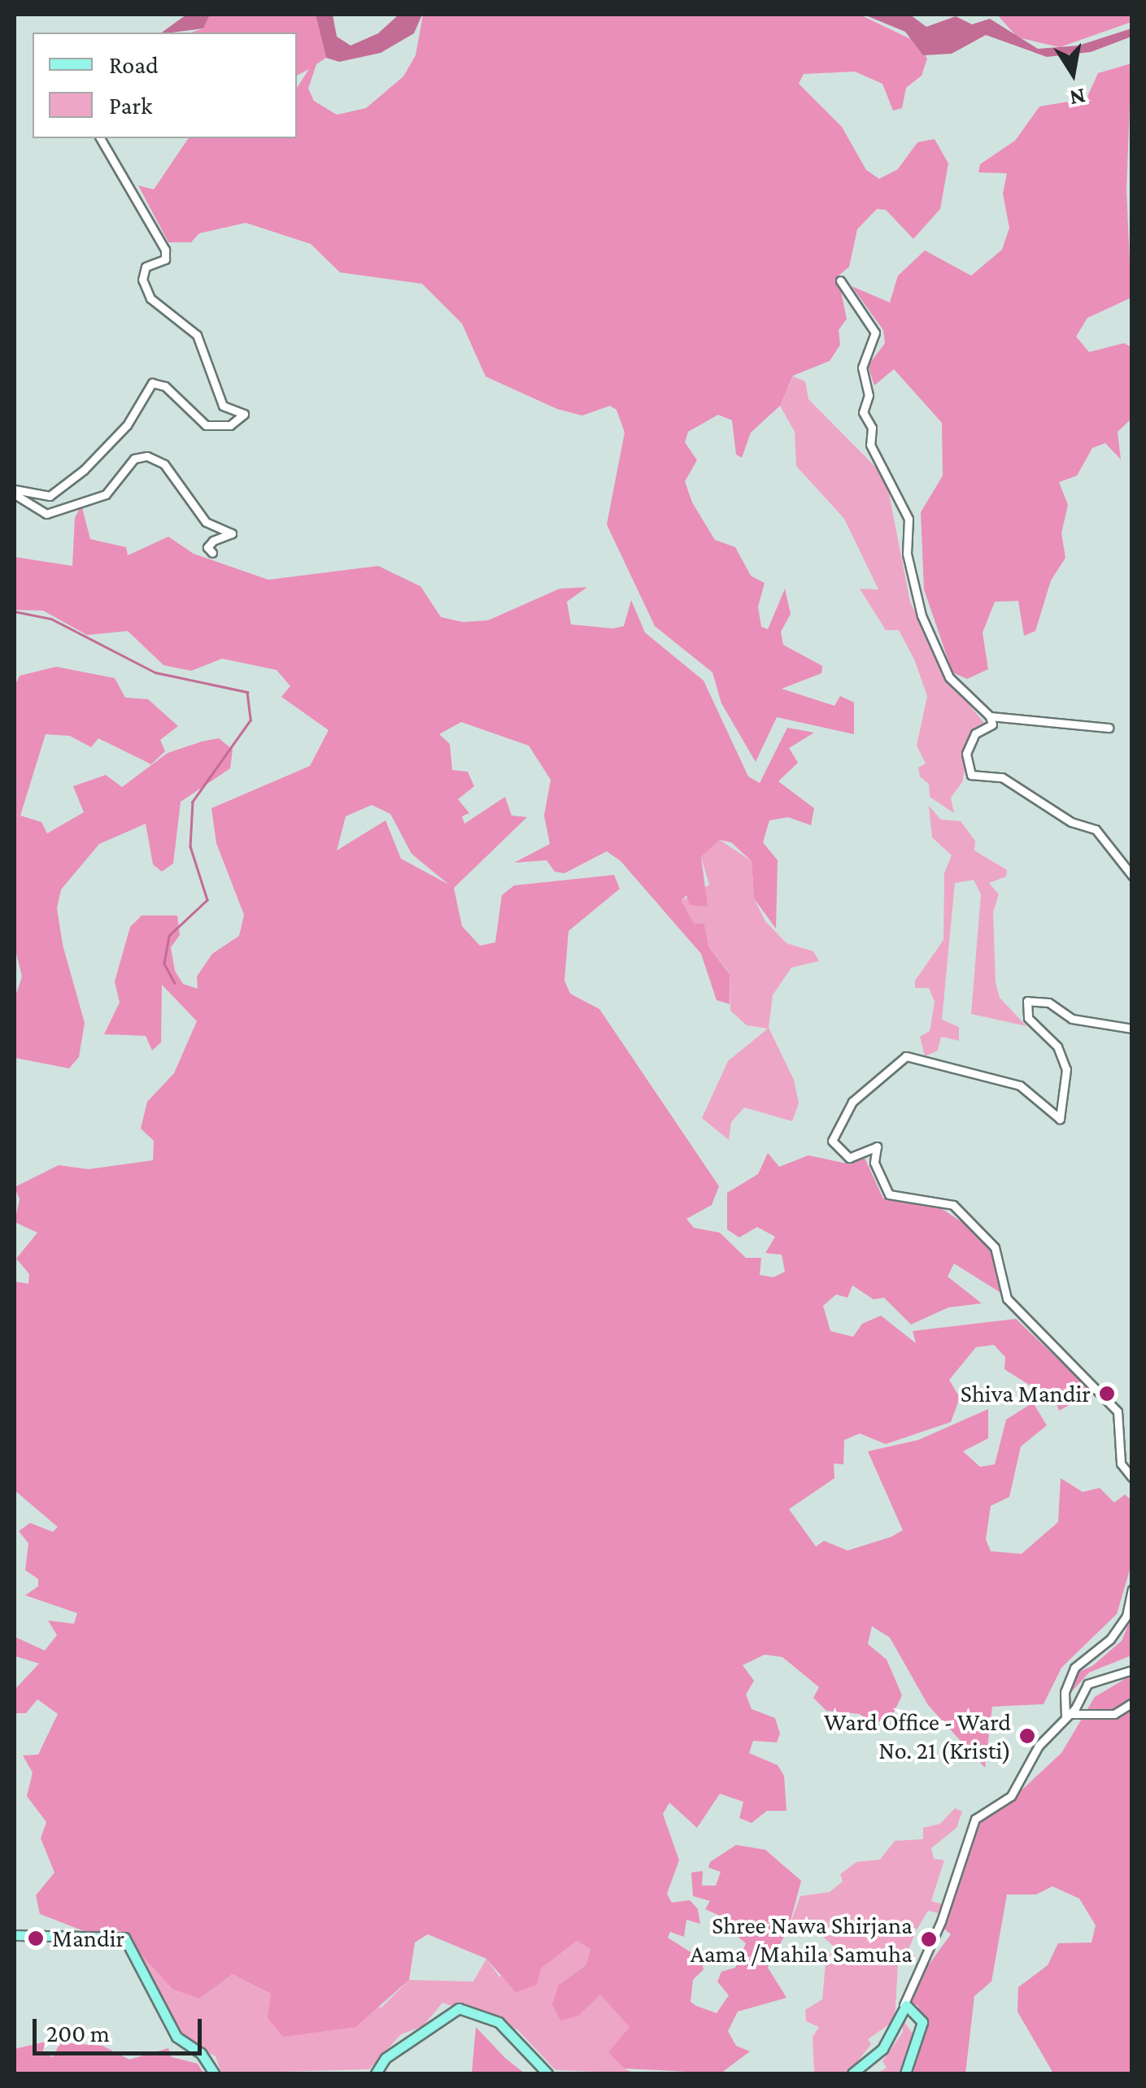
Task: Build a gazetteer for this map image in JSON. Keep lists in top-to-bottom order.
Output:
{
  "places": [
    "Shiva Mandir",
    "Ward Office - Ward No. 21 (Kristi)",
    "Mandir",
    "Shree Nawa Shirjana Aama /Mahila Samuha"
  ],
  "legend": ["Road", "Park"],
  "scale_bar": "200 m",
  "north": "bottom"
}
